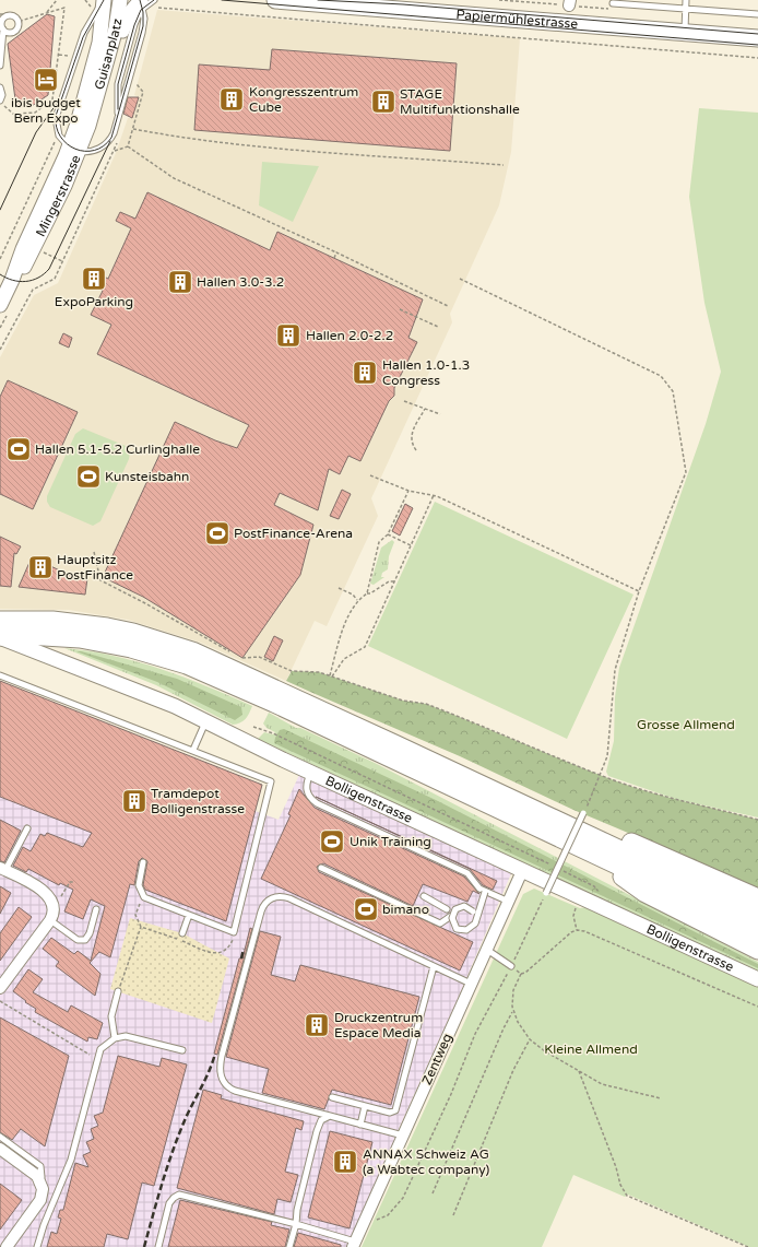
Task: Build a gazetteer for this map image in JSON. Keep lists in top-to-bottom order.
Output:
{
  "streets": {
    "main road": [
      "Papiermühlestrasse",
      "Guisanplatz",
      "Mingerstrasse",
      "Bolligenstrasse"
    ],
    "street": ["Zentweg"]
  },
  "crossings": [
    ["Guisanplatz", "Mingerstrasse"],
    ["Bolligenstrasse", "Zentweg"]
  ],
  "parks": ["Grosse Allmend", "Kleine Allmend"],
  "places": {
    "hotel": ["ibis budget Bern Expo"],
    "building": [
      "Kongresszentrum Cube",
      "STAGE Multifunktionshalle",
      "ExpoParking",
      "Hallen 3.0-3.2",
      "Hallen 2.0-2.2",
      "Hallen 1.0-1.3 Congress",
      "Hauptsitz PostFinance",
      "Tramdepot Bolligenstrasse",
      "Druckzentrum Espace Media",
      "ANNAX Schweiz AG (a Wabtec company)"
    ],
    "sports": [
      "Hallen 5.1-5.2 Curlinghalle",
      "Kunsteisbahn",
      "PostFinance-Arena",
      "Unik Training",
      "bimano"
    ]
  }
}
